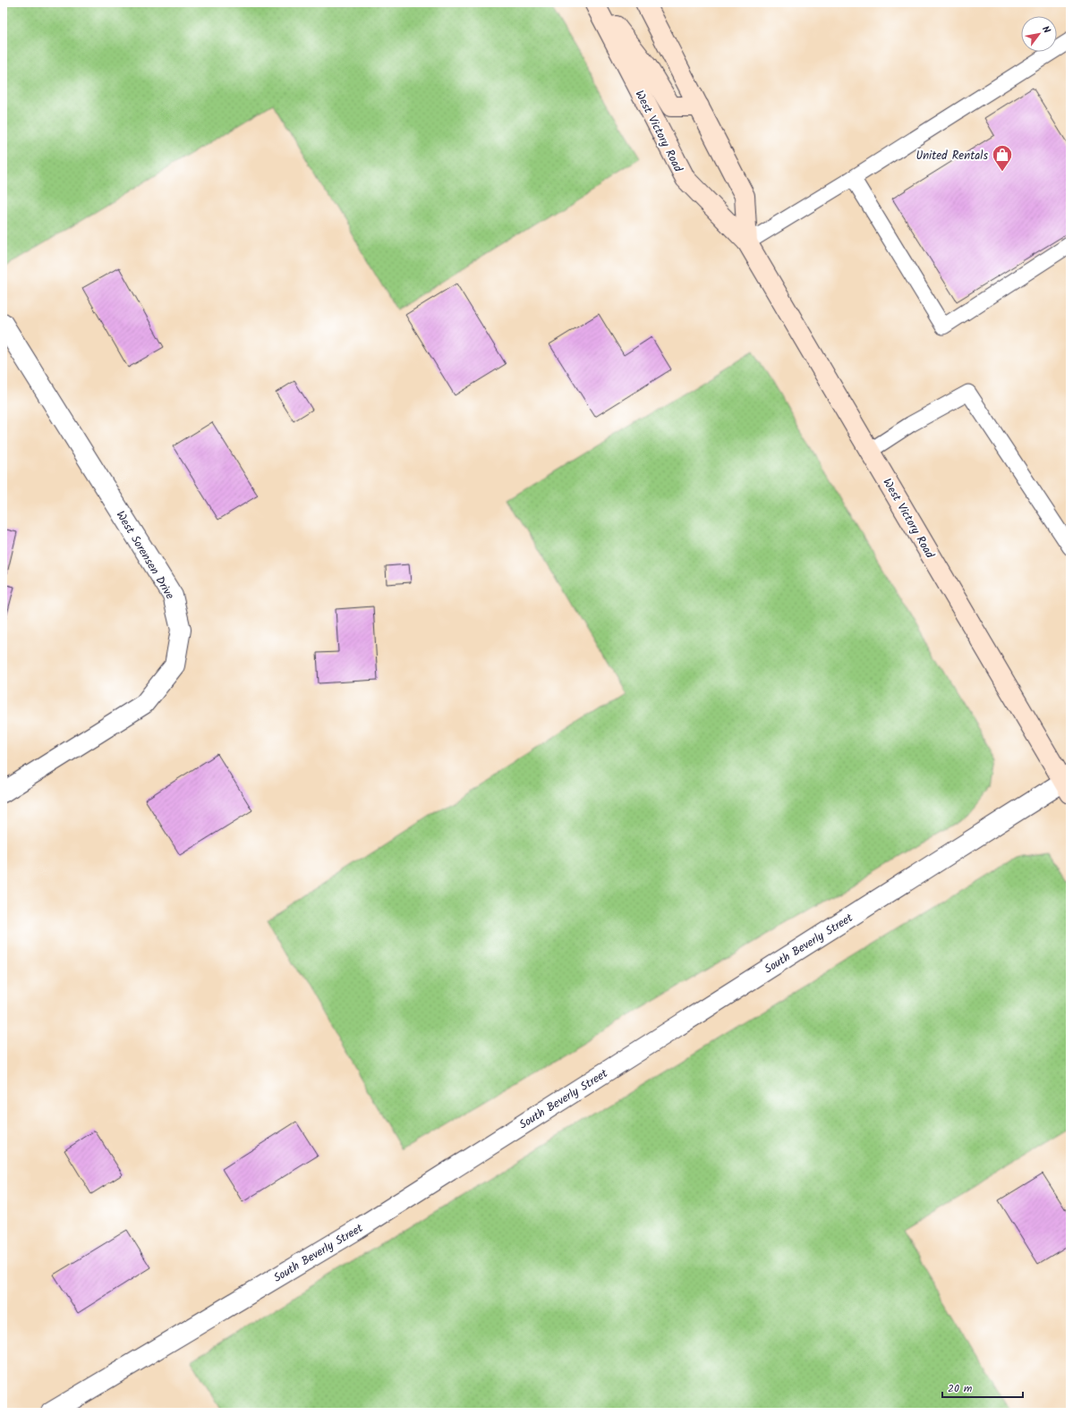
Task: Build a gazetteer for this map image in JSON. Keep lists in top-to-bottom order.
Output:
{
  "streets": {
    "main road": ["West Victory Road"],
    "street": ["West Sorensen Drive", "South Beverly Street"]
  },
  "crossings": [
    ["West Victory Road", "South Beverly Street"]
  ],
  "places": {
    "shop": ["United Rentals"]
  },
  "scale_bar": "20 m",
  "north": "top right"
}
